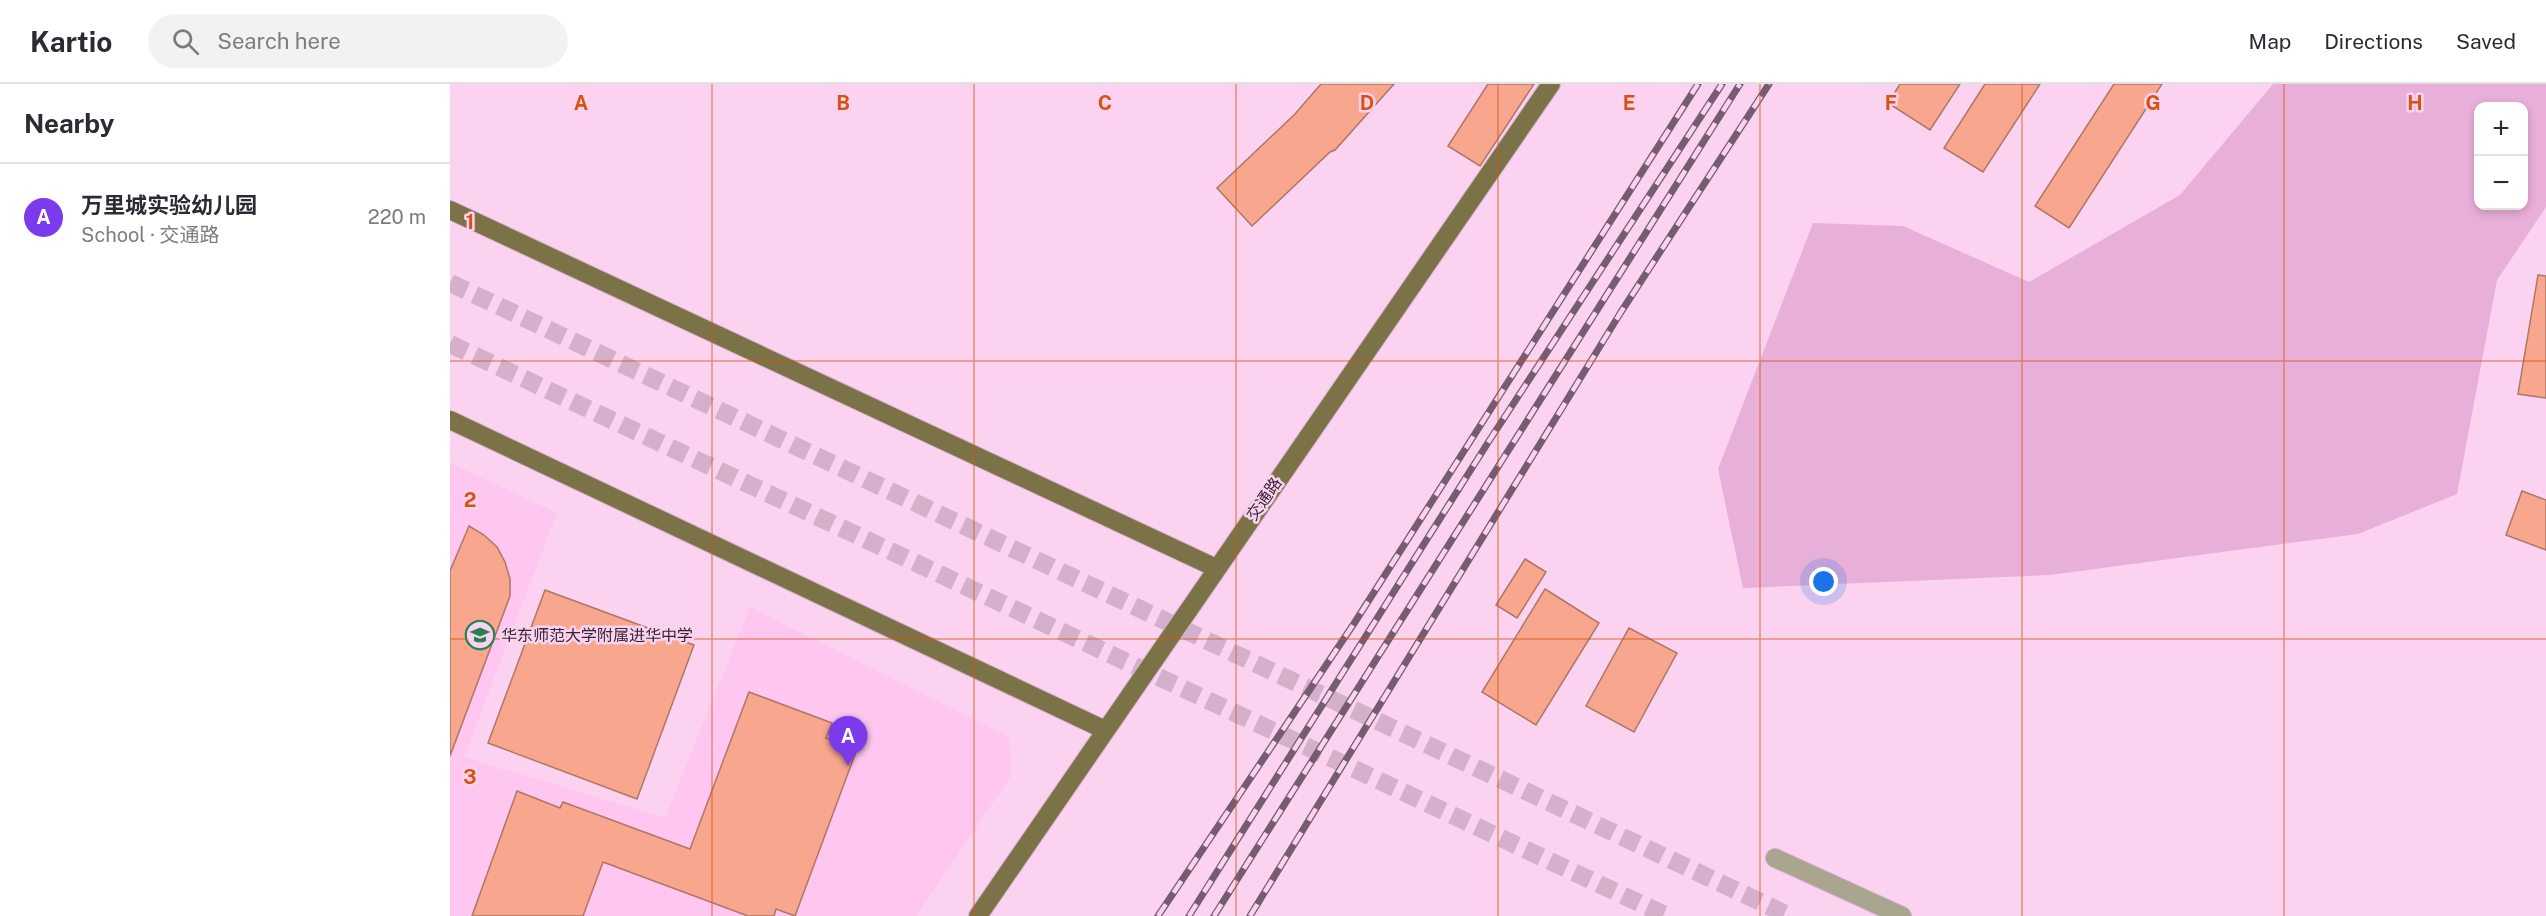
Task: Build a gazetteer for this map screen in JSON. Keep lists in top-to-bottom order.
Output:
{
  "streets": {
    "main road": ["交通路"]
  },
  "places": {
    "school or university": ["华东师范大学附属进华中学"]
  },
  "page": {
    "header": "Kartio",
    "search": "Search here",
    "nav": ["Map", "Directions", "Saved"],
    "heading": "Nearby",
    "map_buttons": ["+", "−"],
    "list": [
      {
        "mark": "A",
        "name": "万里城实验幼儿园",
        "note": "School · 交通路",
        "value": "220 m"
      }
    ],
    "pins": "A"
  },
  "grid": {
    "columns": [
      "A",
      "B",
      "C",
      "D",
      "E",
      "F",
      "G",
      "H"
    ],
    "rows": ["1", "2", "3"]
  }
}
